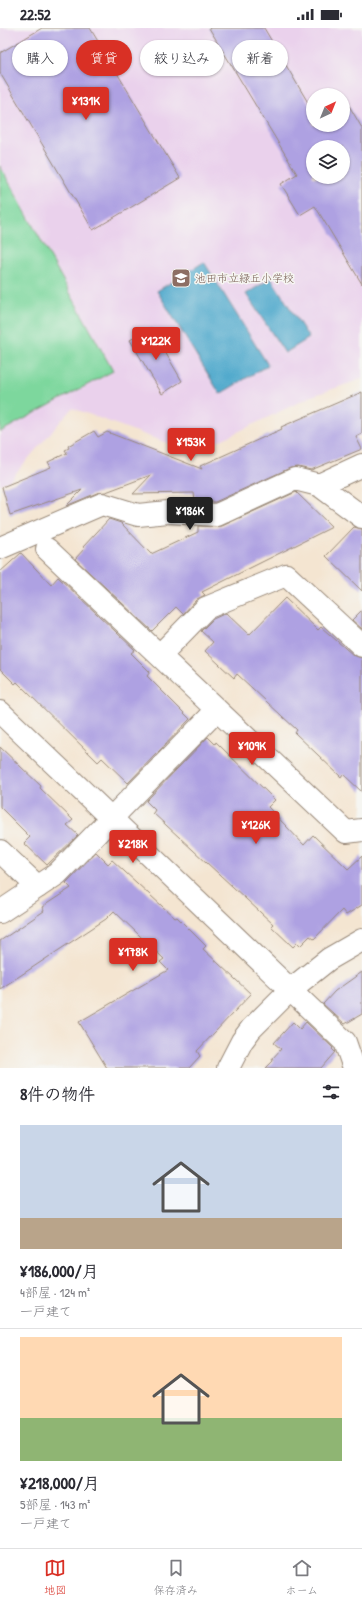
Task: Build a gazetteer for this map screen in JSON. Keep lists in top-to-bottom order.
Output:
{
  "places": {
    "school or university": ["池田市立緑丘小学校"]
  },
  "north": "top right",
  "page": {
    "status": "22:52",
    "chip": [
      "購入",
      "賃貸",
      "絞り込み",
      "新着"
    ],
    "price": [
      "¥131K",
      "¥122K",
      "¥153K",
      "¥186K",
      "¥109K",
      "¥126K",
      "¥218K",
      "¥178K"
    ],
    "heading": "8件の物件",
    "list": [
      {
        "name": "¥186,000/月",
        "note": "4部屋 · 124 m² · 一戸建て"
      },
      {
        "name": "¥218,000/月",
        "note": "5部屋 · 143 m² · 一戸建て"
      }
    ],
    "tabs": ["地図", "保存済み", "ホーム"]
  }
}
